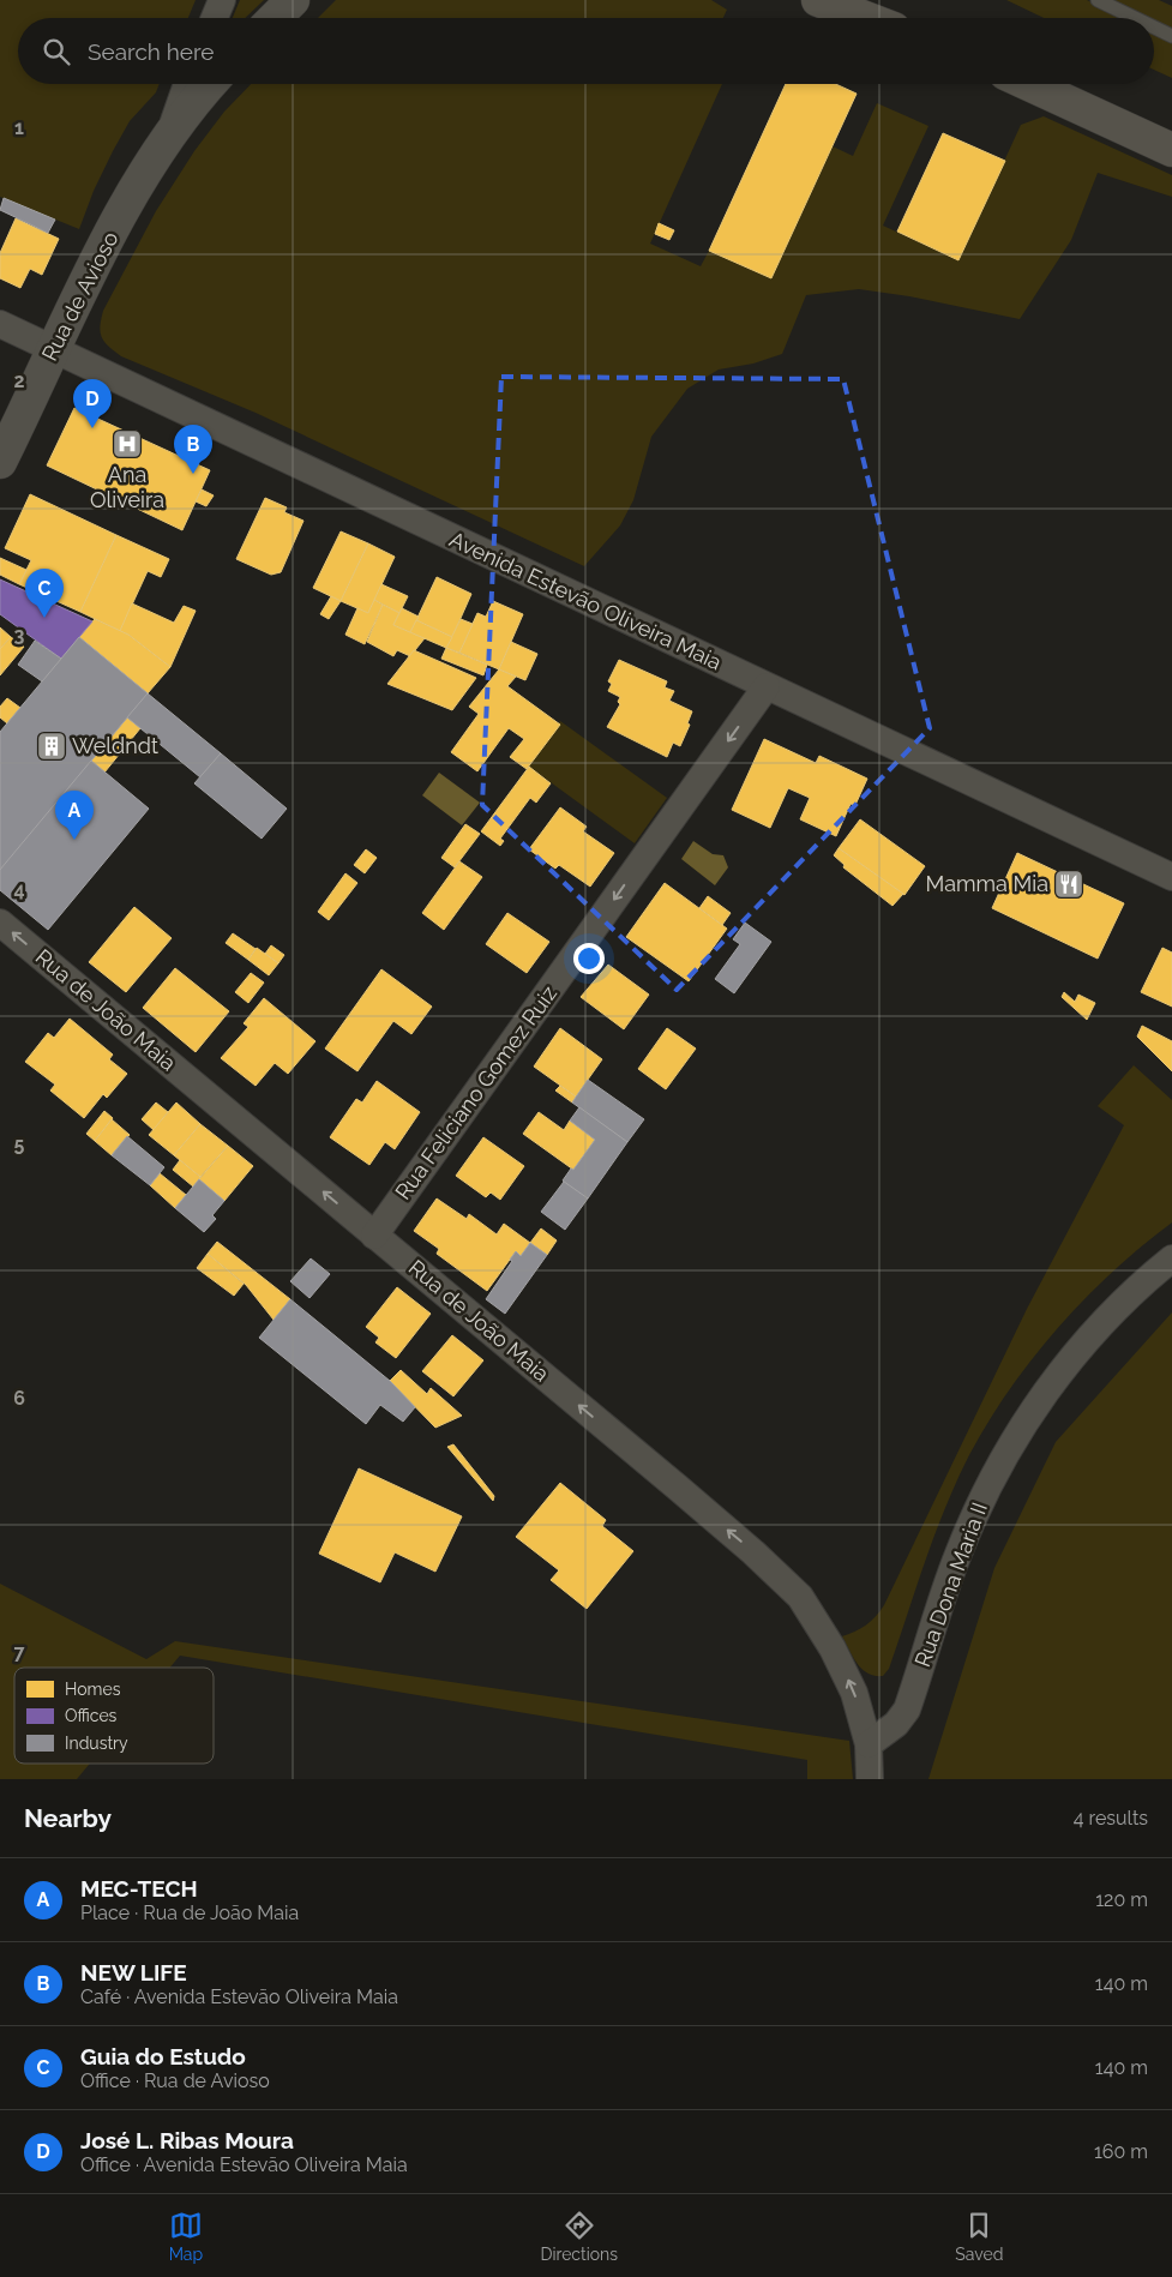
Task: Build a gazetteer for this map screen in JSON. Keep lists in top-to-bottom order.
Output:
{
  "streets": {
    "street": [
      "Rua de Avioso",
      "Avenida Estevão Oliveira Maia",
      "Rua de João Maia",
      "Rua Feliciano Gomez Ruiz",
      "Rua Dona Maria II"
    ]
  },
  "crossings": [
    ["Rua de Avioso", "Avenida Estevão Oliveira Maia"],
    ["Avenida Estevão Oliveira Maia", "Rua Feliciano Gomez Ruiz"],
    ["Rua de João Maia", "Rua Feliciano Gomez Ruiz"],
    ["Rua de João Maia", "Rua Dona Maria II"]
  ],
  "one_way": ["Rua de João Maia", "Rua Feliciano Gomez Ruiz"],
  "places": {
    "hospital": ["Ana Oliveira"],
    "building": ["Weldndt"],
    "restaurant": ["Mamma Mia"]
  },
  "legend": ["Homes", "Offices", "Industry"],
  "page": {
    "search": "Search here",
    "pins": [
      "D",
      "B",
      "C",
      "A"
    ],
    "heading": ["Nearby", "4 results"],
    "list": [
      {
        "mark": "A",
        "name": "MEC-TECH",
        "note": "Place · Rua de João Maia",
        "value": "120 m"
      },
      {
        "mark": "B",
        "name": "NEW LIFE",
        "note": "Café · Avenida Estevão Oliveira Maia",
        "value": "140 m"
      },
      {
        "mark": "C",
        "name": "Guia do Estudo",
        "note": "Office · Rua de Avioso",
        "value": "140 m"
      },
      {
        "mark": "D",
        "name": "José L. Ribas Moura",
        "note": "Office · Avenida Estevão Oliveira Maia",
        "value": "160 m"
      }
    ],
    "nav": ["Map", "Directions", "Saved"]
  },
  "grid": {
    "rows": [
      "1",
      "2",
      "3",
      "4",
      "5",
      "6",
      "7"
    ]
  }
}
